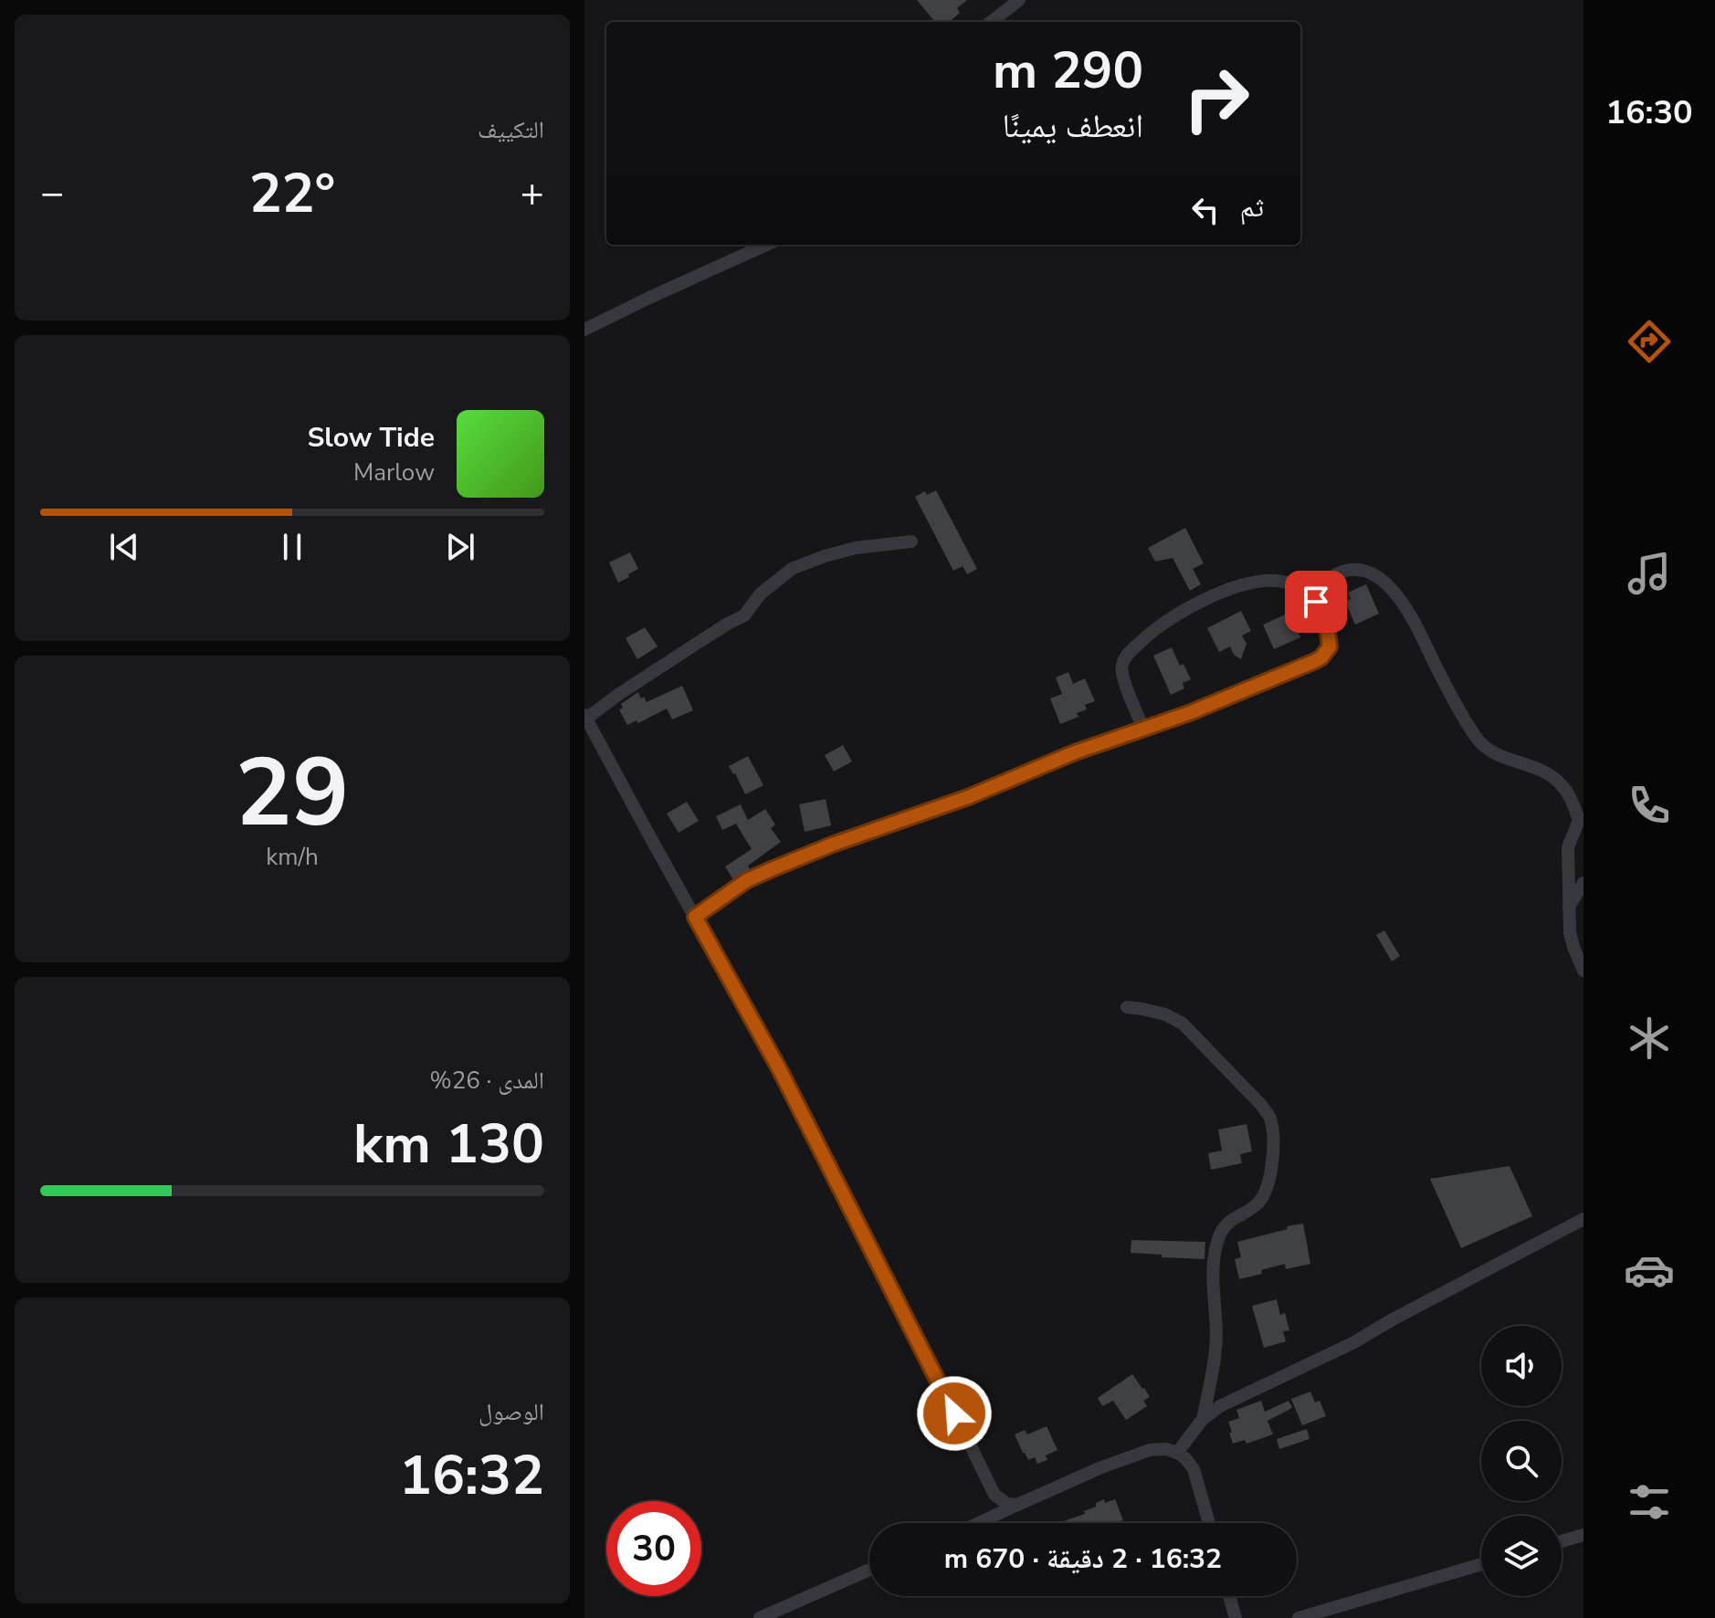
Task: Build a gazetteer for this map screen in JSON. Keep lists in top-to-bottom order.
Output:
{
  "page": {
    "tabs": "16:30",
    "tile": [
      "التكييف",
      ["29", "km/h"],
      ["المدى · 26%", "130 km"],
      ["الوصول", "16:32"]
    ],
    "turn": ["290 m", "انعطف يمينًا"],
    "heat": ["−", "22°", "+"],
    "then": "ثم",
    "song": ["Slow Tide", "Marlow"],
    "limit": "30",
    "trip": "16:32 · 2 دقيقة · 670 m"
  }
}
